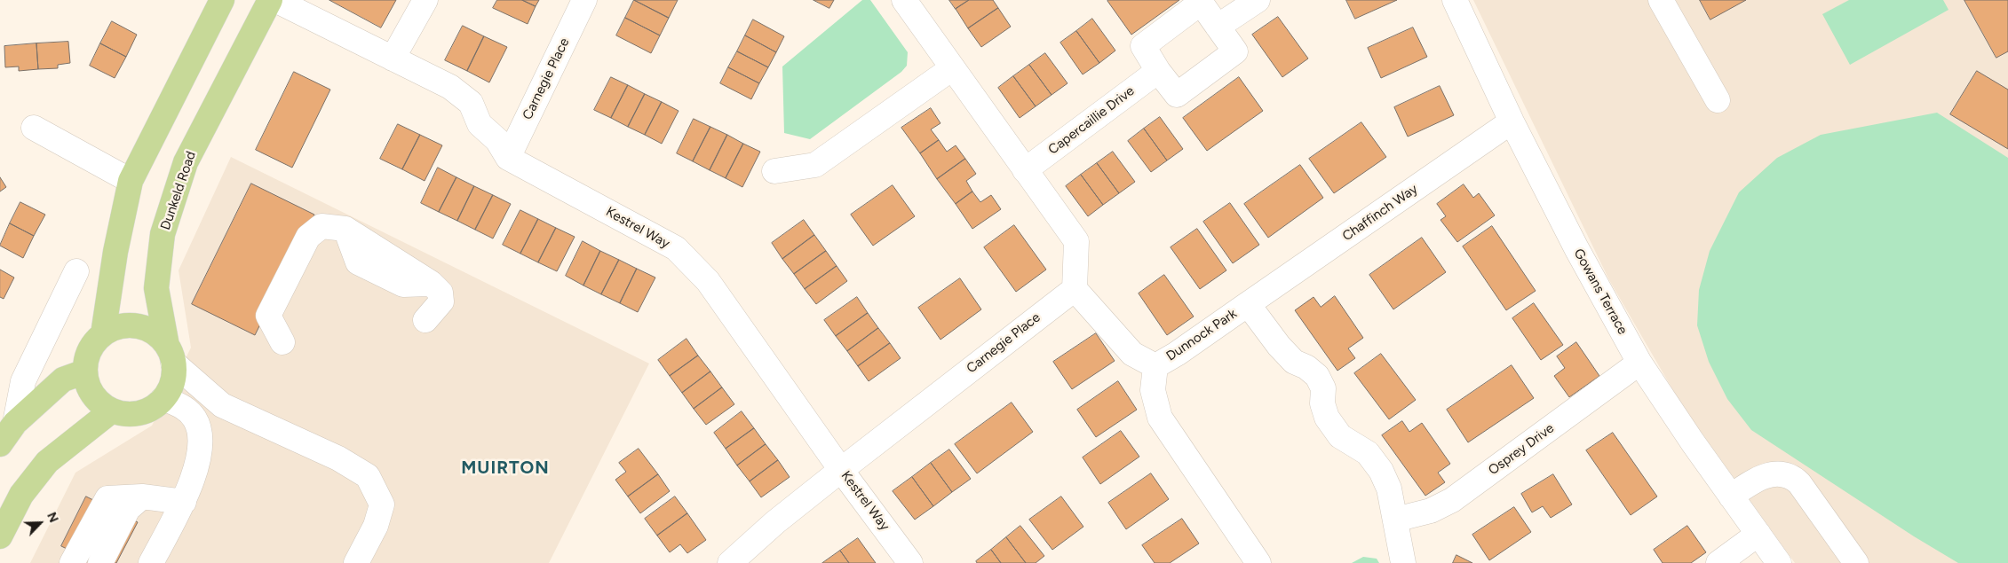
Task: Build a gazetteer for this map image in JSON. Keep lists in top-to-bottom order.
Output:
{
  "streets": {
    "main road": ["Dunkeld Road"],
    "street": [
      "Carnegie Place",
      "Capercaillie Drive",
      "Chaffinch Way",
      "Kestrel Way",
      "Gowans Terrace",
      "Dunnock Park",
      "Osprey Drive"
    ]
  },
  "crossings": [
    ["Carnegie Place", "Kestrel Way"],
    ["Carnegie Place", "Dunnock Park"],
    ["Chaffinch Way", "Gowans Terrace"],
    ["Chaffinch Way", "Dunnock Park"],
    ["Gowans Terrace", "Osprey Drive"],
    ["Dunnock Park", "Osprey Drive"]
  ],
  "districts": ["MUIRTON"],
  "north": "top right"
}
